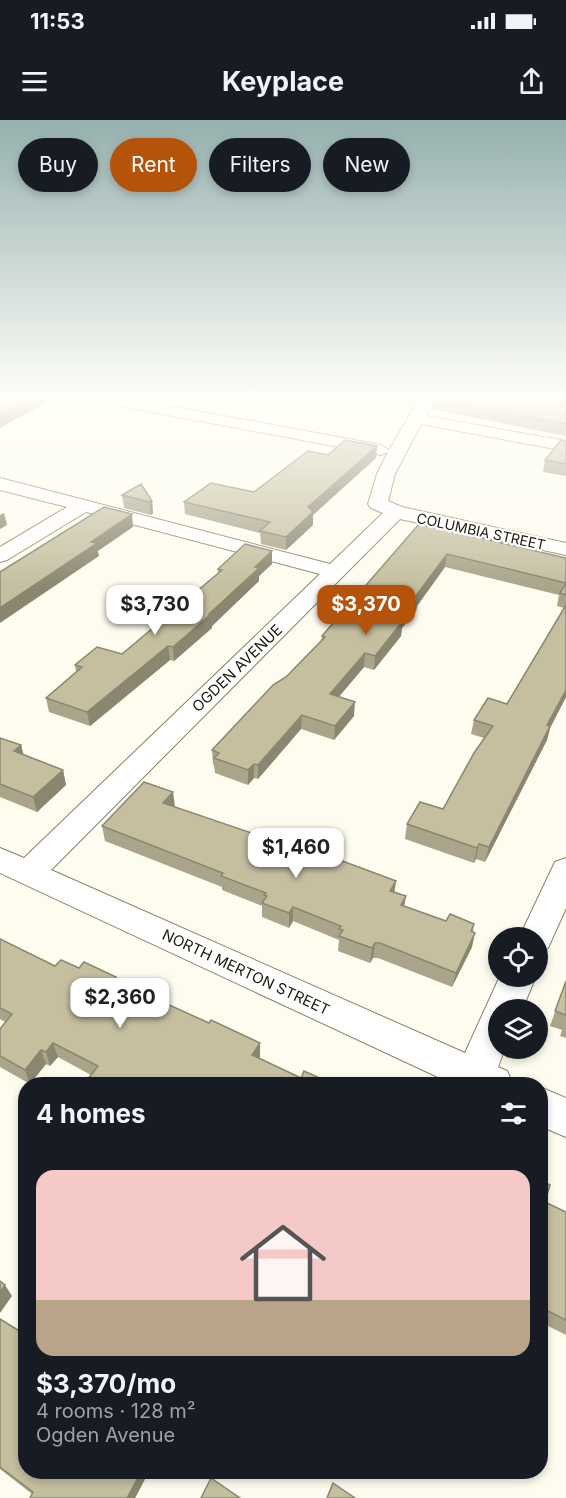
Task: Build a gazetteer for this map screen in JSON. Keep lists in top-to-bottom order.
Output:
{
  "streets": {
    "street": ["COLUMBIA STREET", "OGDEN AVENUE", "NORTH MERTON STREET"]
  },
  "crossings": [
    ["COLUMBIA STREET", "OGDEN AVENUE"],
    ["OGDEN AVENUE", "NORTH MERTON STREET"]
  ],
  "page": {
    "status": "11:53",
    "header": "Keyplace",
    "chip": [
      "Buy",
      "Rent",
      "Filters",
      "New"
    ],
    "price": [
      "$3,730",
      "$3,370",
      "$1,460",
      "$2,360"
    ],
    "heading": "4 homes",
    "list": [
      {
        "name": "$3,370/mo",
        "note": "4 rooms · 128 m² · Ogden Avenue"
      }
    ]
  }
}
